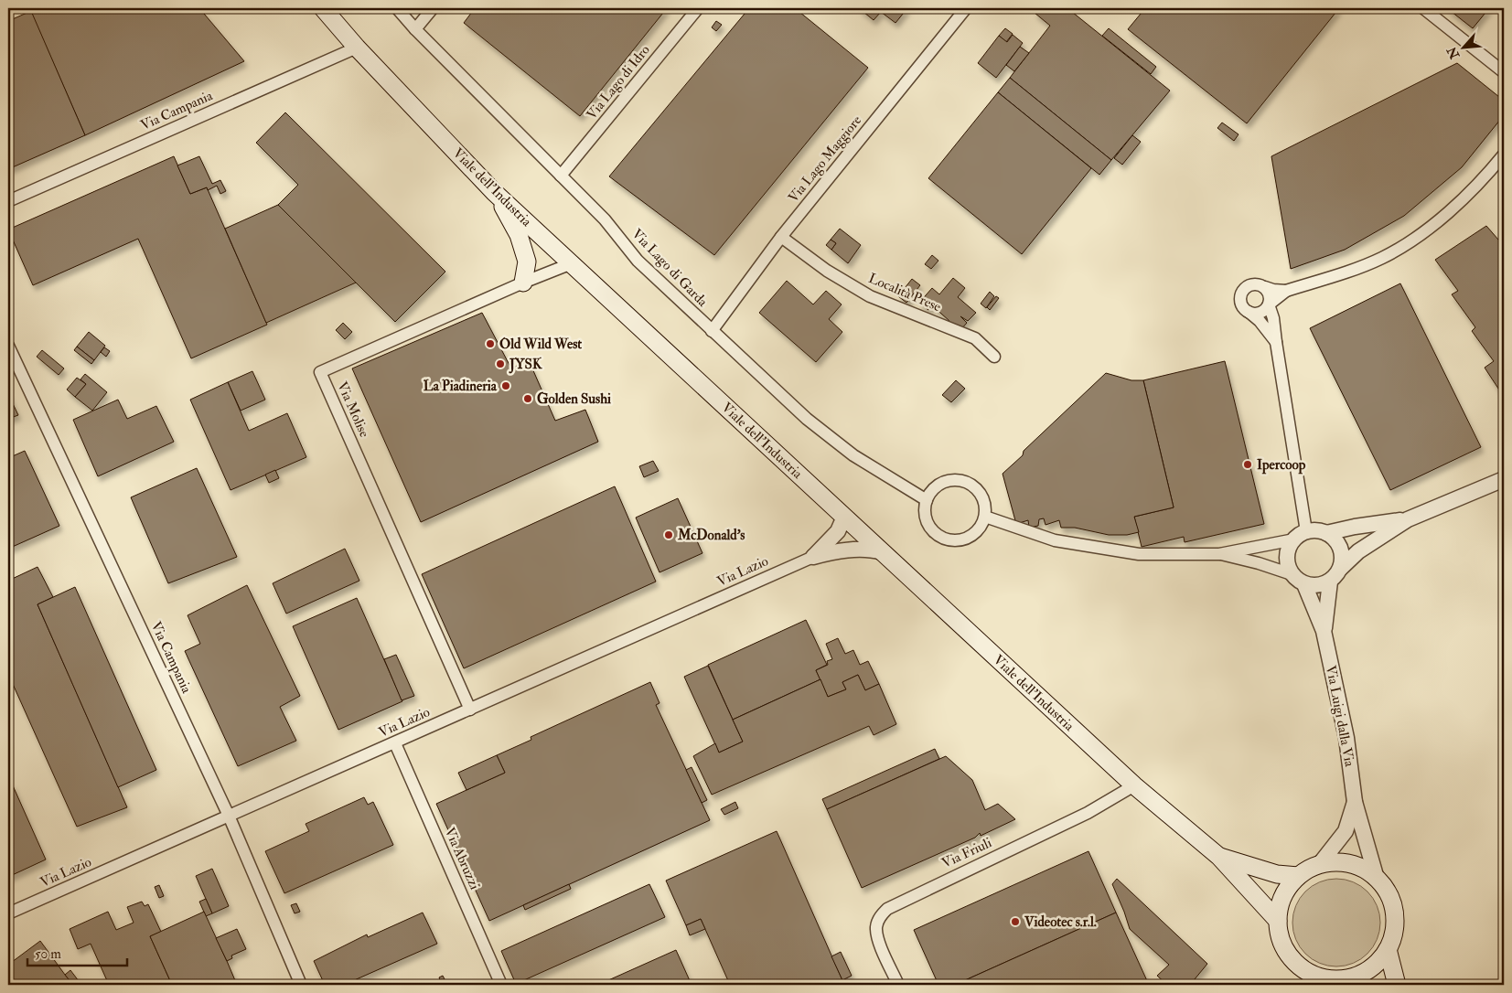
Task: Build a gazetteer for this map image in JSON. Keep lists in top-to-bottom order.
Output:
{
  "streets": {
    "main road": ["Viale dell'Industria"],
    "street": [
      "Via Lago di Idro",
      "Via Campania",
      "Via Lago Maggiore",
      "Via Lago di Garda",
      "Località Prese",
      "Via Molise",
      "Via Lazio",
      "Via Luigi dalla Via",
      "Via Friuli",
      "Via Abruzzi"
    ]
  },
  "crossings": [
    ["Via Lago di Idro", "Via Lago di Garda"],
    ["Via Campania", "Viale dell'Industria"],
    ["Via Campania", "Via Lazio"],
    ["Via Lago Maggiore", "Via Lago di Garda"],
    ["Via Lago Maggiore", "Località Prese"],
    ["Viale dell'Industria", "Via Molise"],
    ["Viale dell'Industria", "Via Luigi dalla Via"],
    ["Viale dell'Industria", "Via Friuli"],
    ["Via Molise", "Via Lazio"],
    ["Via Lazio", "Via Abruzzi"]
  ],
  "places": [
    "Old Wild West",
    "JYSK",
    "La Piadineria",
    "Golden Sushi",
    "Ipercoop",
    "McDonald's",
    "Videotec s.r.l."
  ],
  "scale_bar": "50 m",
  "north": "bottom left"
}
